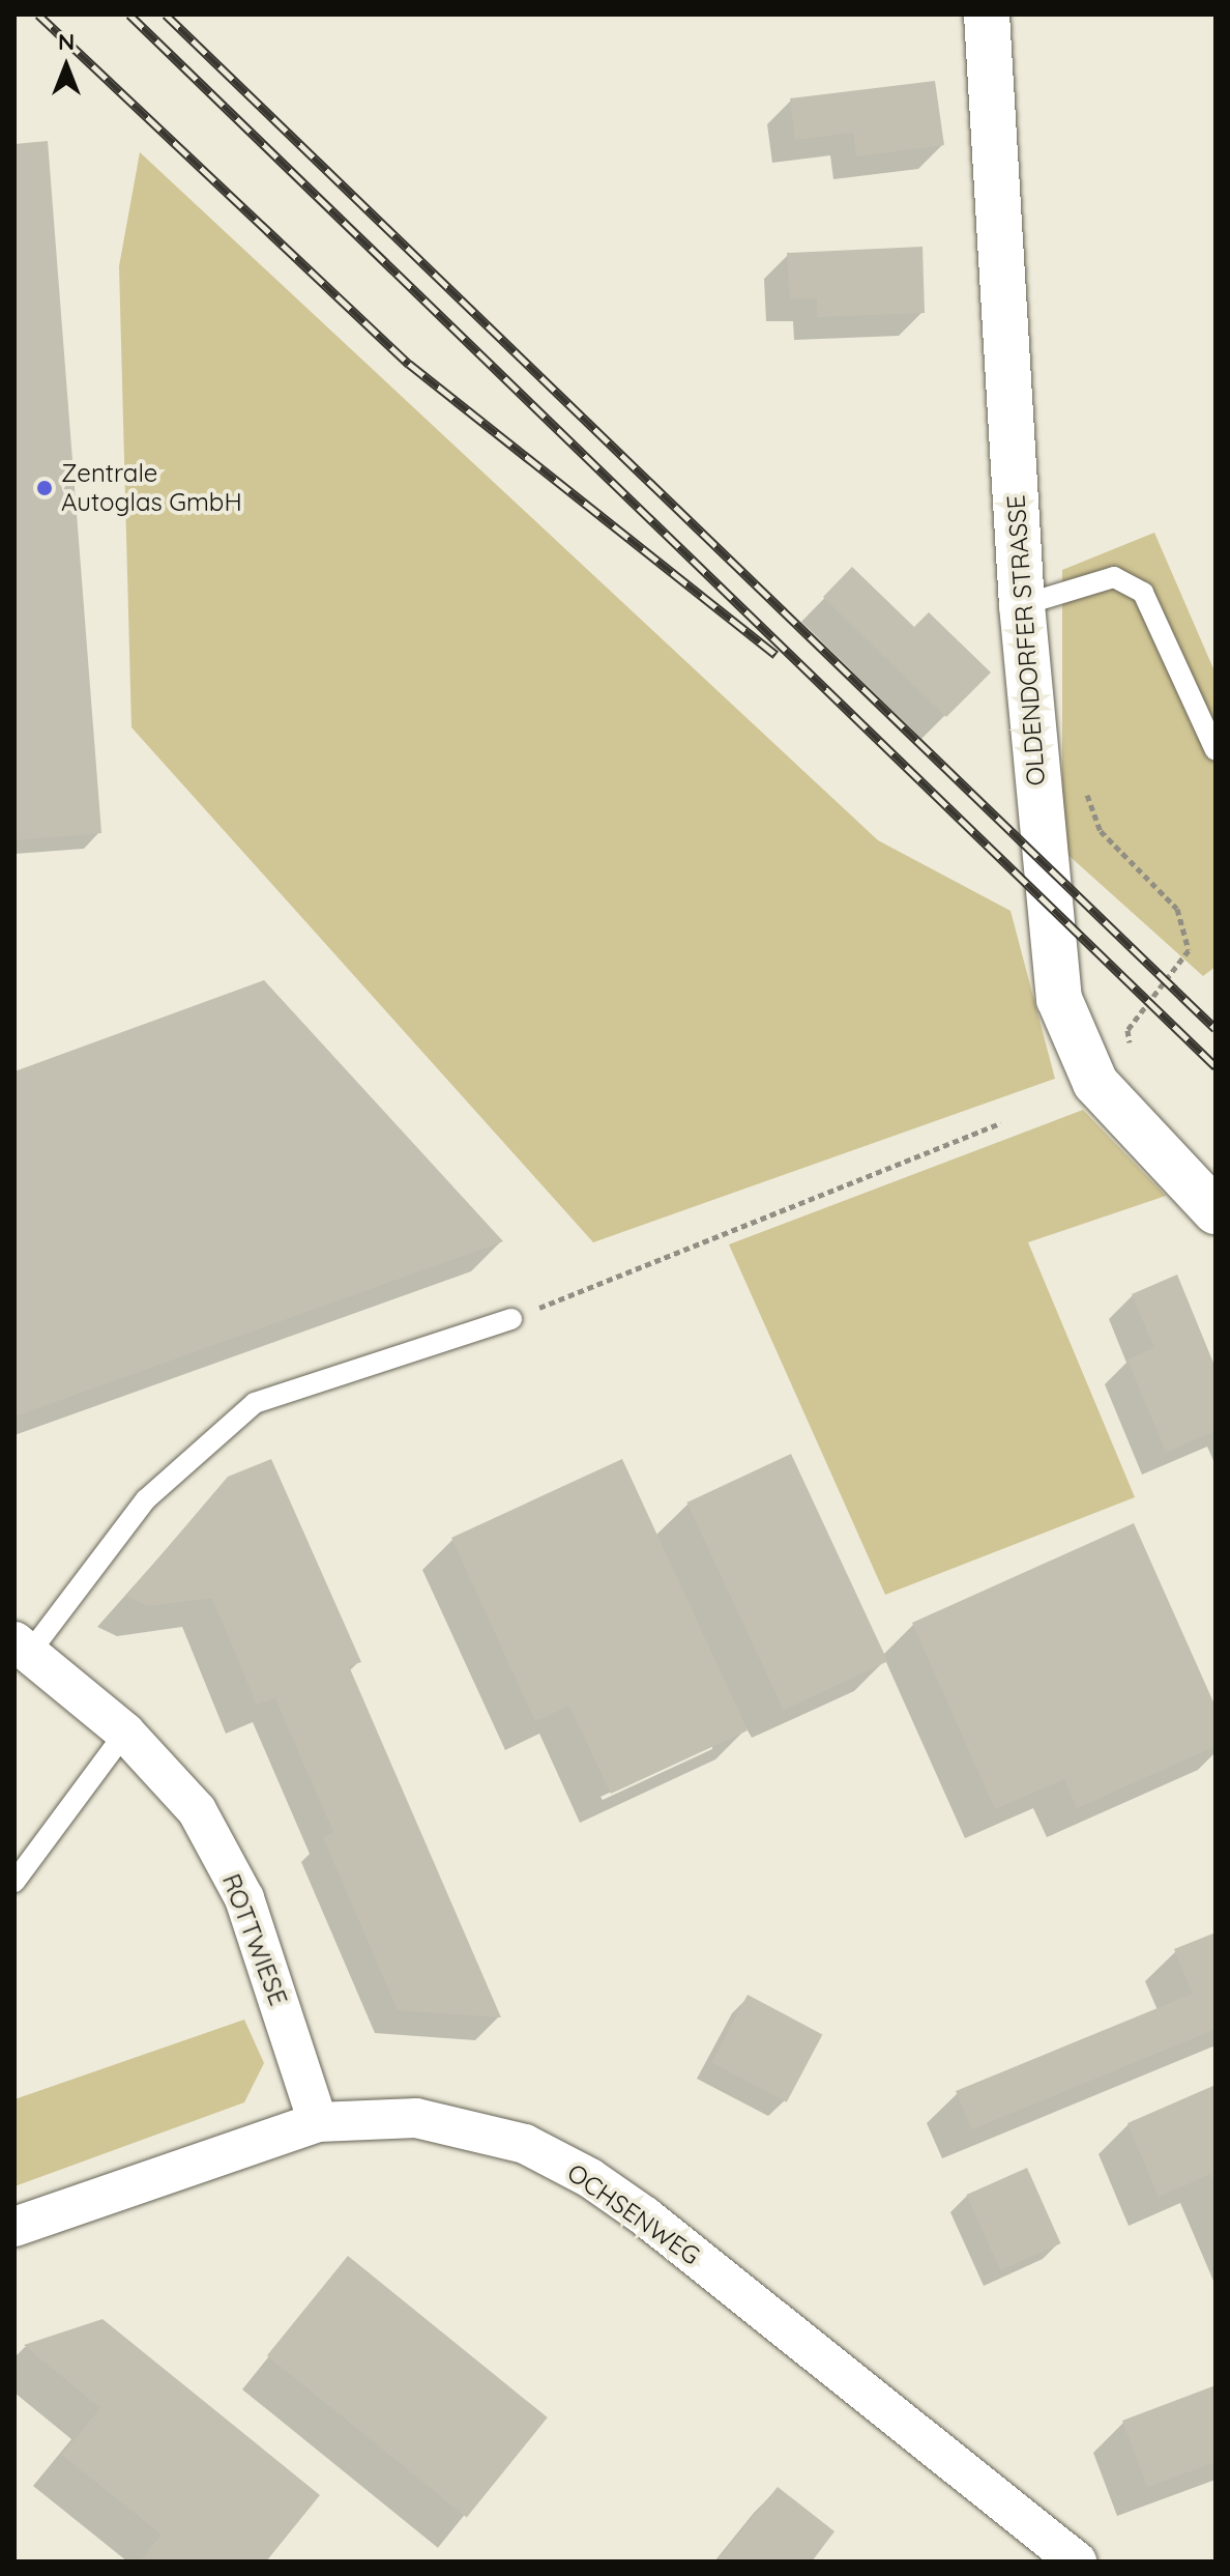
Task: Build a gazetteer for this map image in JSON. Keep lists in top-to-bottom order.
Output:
{
  "streets": {
    "main road": ["OLDENDORFER STRASSE"],
    "street": ["ROTTWIESE", "OCHSENWEG"]
  },
  "crossings": [
    ["ROTTWIESE", "OCHSENWEG"]
  ],
  "places": ["Zentrale Autoglas GmbH"],
  "north": "top"
}
